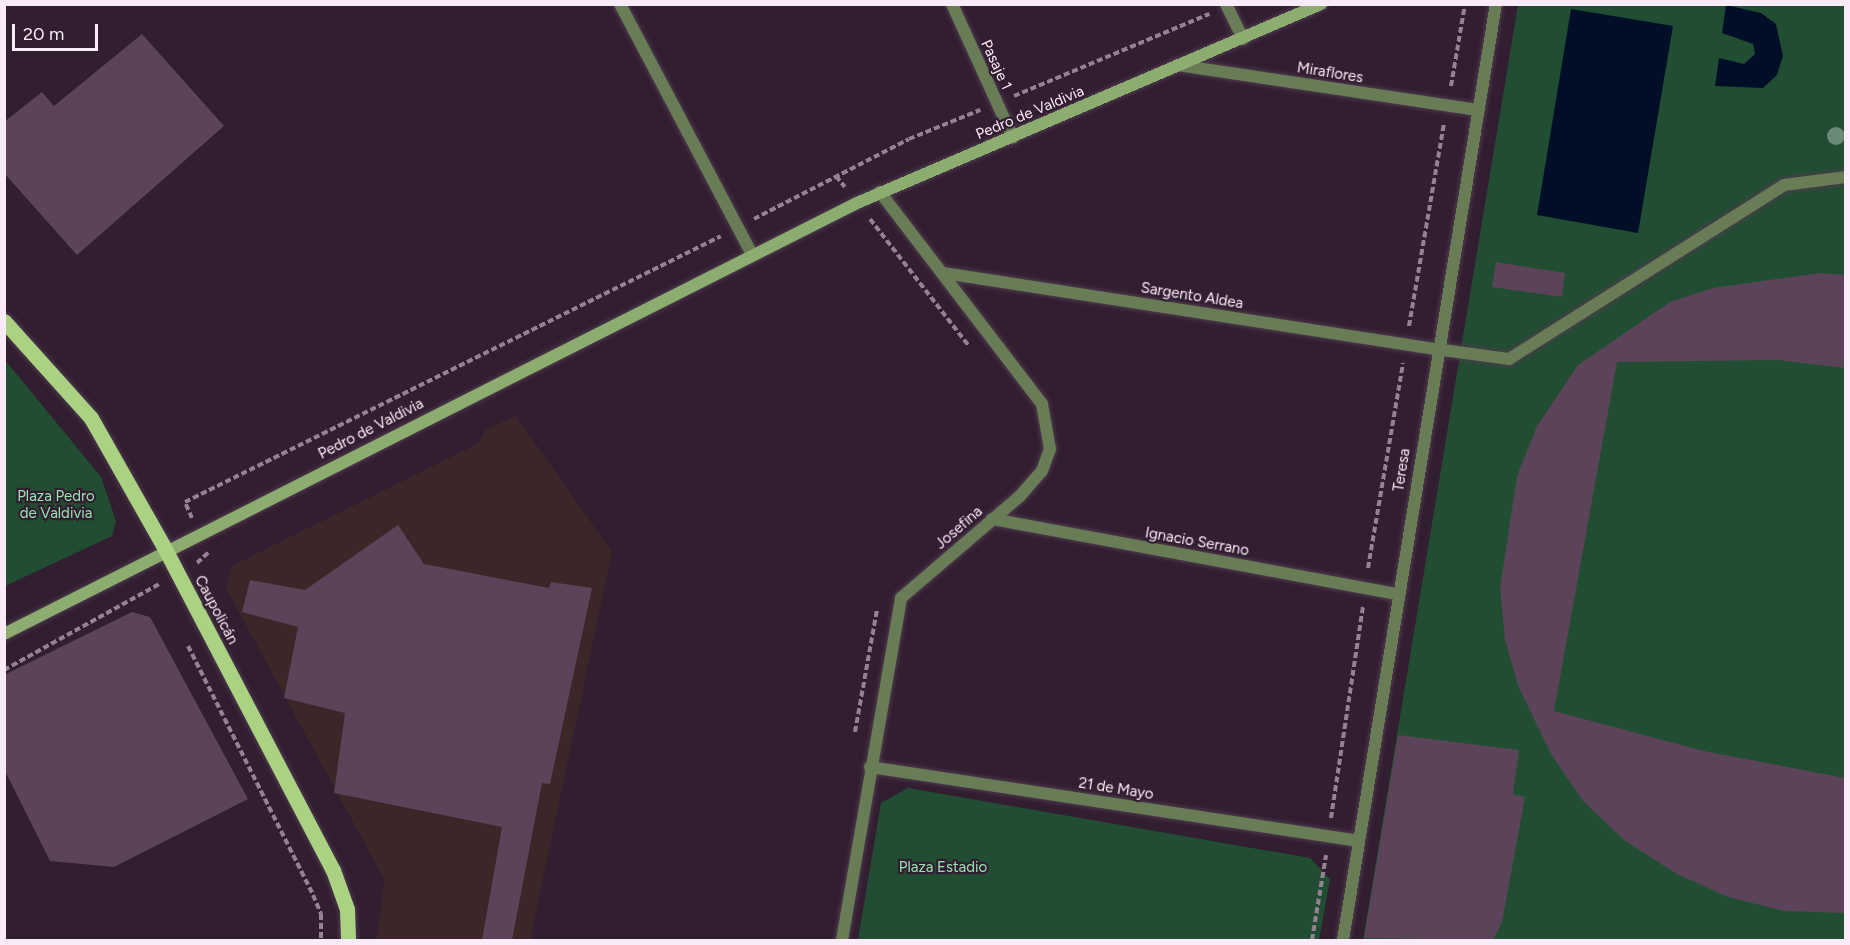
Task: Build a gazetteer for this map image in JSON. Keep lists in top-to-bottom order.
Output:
{
  "streets": {
    "main road": ["Caupolicán"],
    "street": [
      "Pasaje 1",
      "Miraflores",
      "Pedro de Valdivia",
      "Sargento Aldea",
      "Teresa",
      "Josefina",
      "Ignacio Serrano",
      "21 de Mayo"
    ]
  },
  "crossings": [
    ["Pasaje 1", "Pedro de Valdivia"],
    ["Miraflores", "Pedro de Valdivia"],
    ["Miraflores", "Teresa"],
    ["Pedro de Valdivia", "Josefina"],
    ["Pedro de Valdivia", "Caupolicán"],
    ["Sargento Aldea", "Teresa"],
    ["Sargento Aldea", "Josefina"],
    ["Teresa", "Ignacio Serrano"],
    ["Teresa", "21 de Mayo"],
    ["Josefina", "Ignacio Serrano"],
    ["Josefina", "21 de Mayo"]
  ],
  "parks": ["Plaza Pedro de Valdivia", "Plaza Estadio"],
  "scale_bar": "20 m"
}
